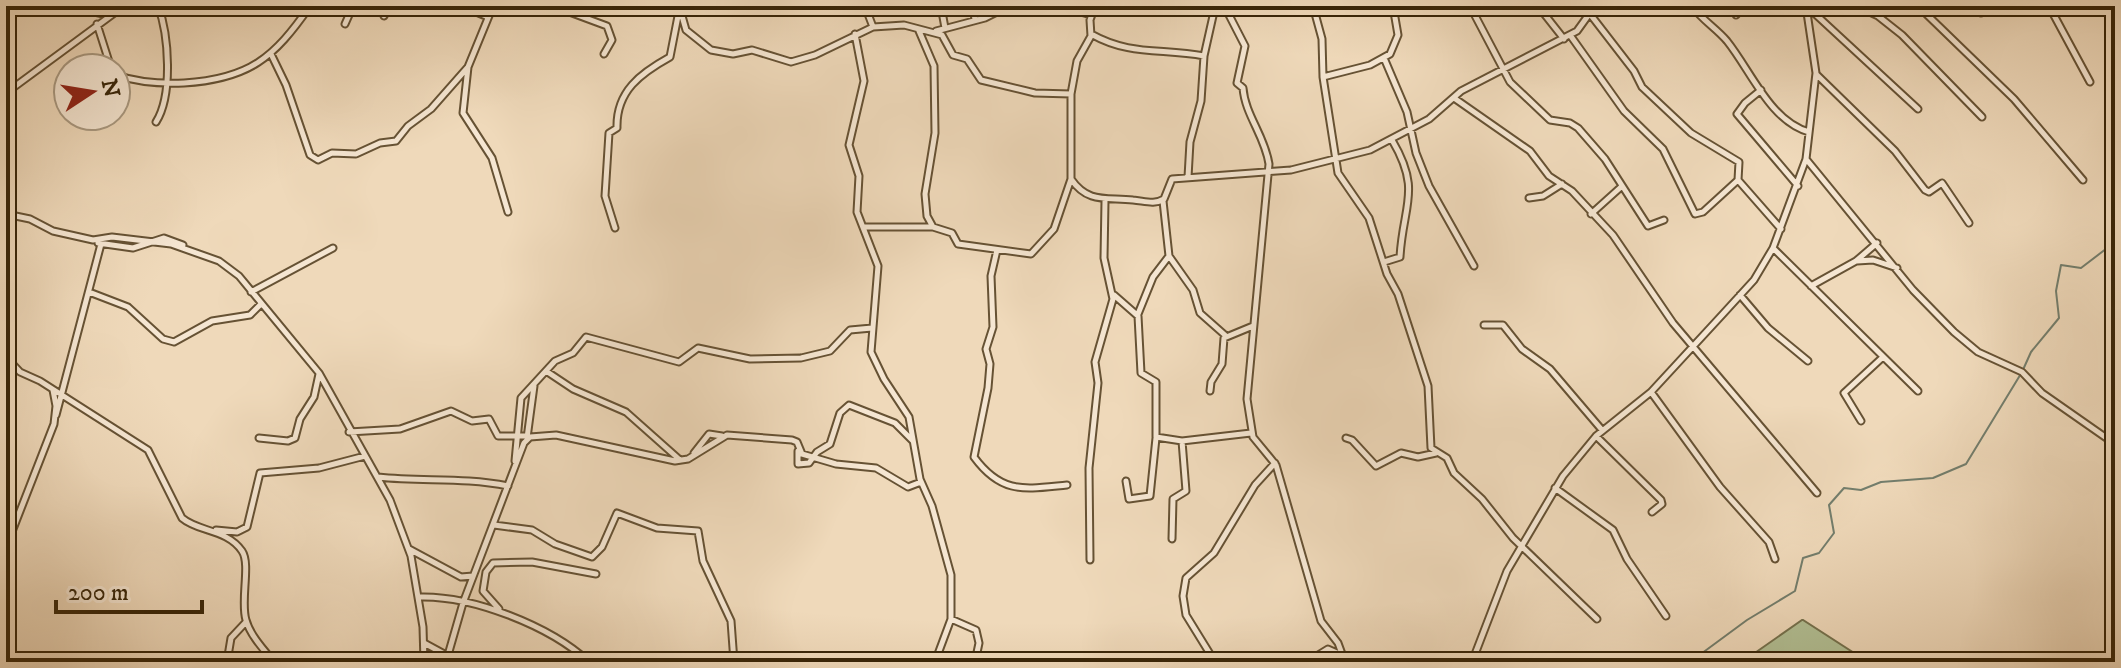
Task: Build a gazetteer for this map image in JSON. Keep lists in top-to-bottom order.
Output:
{
  "scale_bar": "200 m",
  "north": "right"
}
